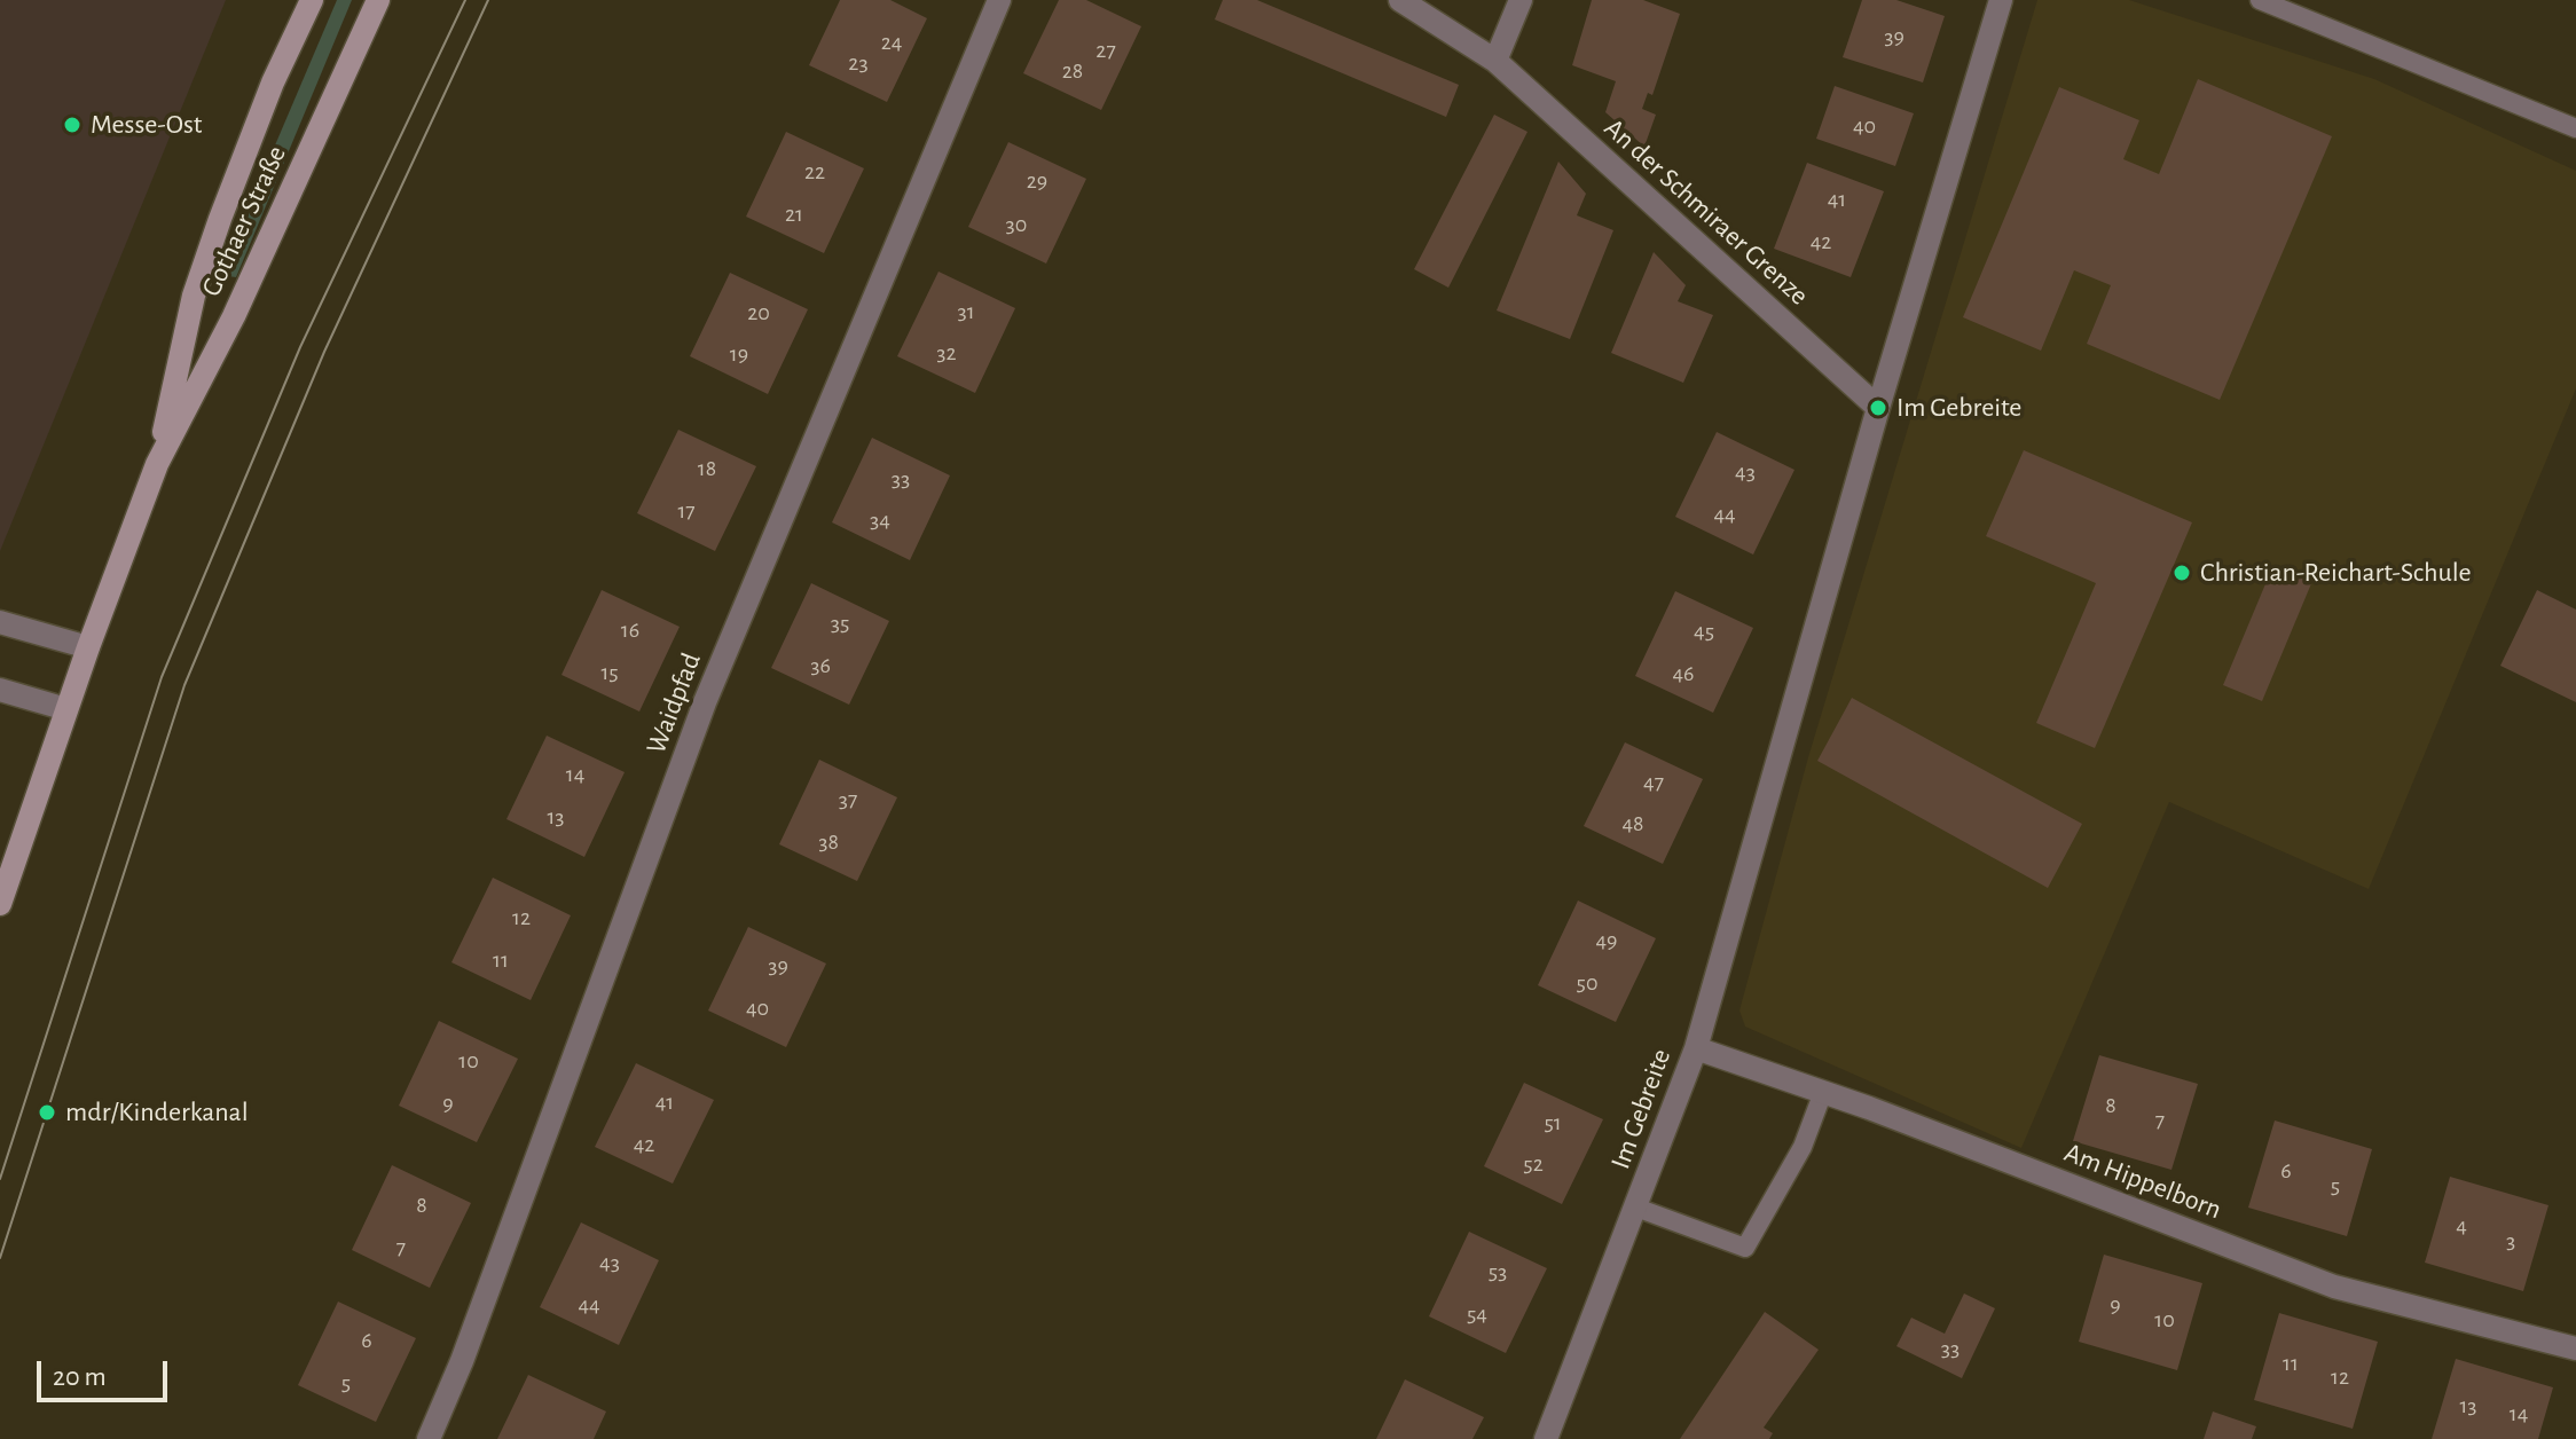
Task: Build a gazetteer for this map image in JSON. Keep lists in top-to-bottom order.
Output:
{
  "streets": {
    "main road": ["Gothaer Straße"],
    "street": [
      "An der Schmiraer Grenze",
      "Waidpfad",
      "Im Gebreite",
      "Am Hippelborn"
    ]
  },
  "crossings": [
    ["An der Schmiraer Grenze", "Im Gebreite"],
    ["Im Gebreite", "Am Hippelborn"]
  ],
  "places": [
    "Messe-Ost",
    "Im Gebreite",
    "Christian-Reichart-Schule",
    "mdr/Kinderkanal"
  ],
  "house_numbers": [
    "39",
    "24",
    "27",
    "23",
    "28",
    "40",
    "22",
    "29",
    "41",
    "21",
    "30",
    "42",
    "31",
    "20",
    "32",
    "19",
    "18",
    "43",
    "33",
    "17",
    "44",
    "34",
    "35",
    "16",
    "45",
    "36",
    "15",
    "46",
    "14",
    "47",
    "37",
    "13",
    "48",
    "38",
    "12",
    "49",
    "11",
    "39",
    "50",
    "40",
    "10",
    "41",
    "9",
    "8",
    "7",
    "51",
    "42",
    "52",
    "6",
    "5",
    "8",
    "4",
    "3",
    "7",
    "43",
    "53",
    "44",
    "9",
    "54",
    "10",
    "6",
    "33",
    "11",
    "12",
    "5",
    "13",
    "14"
  ],
  "scale_bar": "20 m"
}
